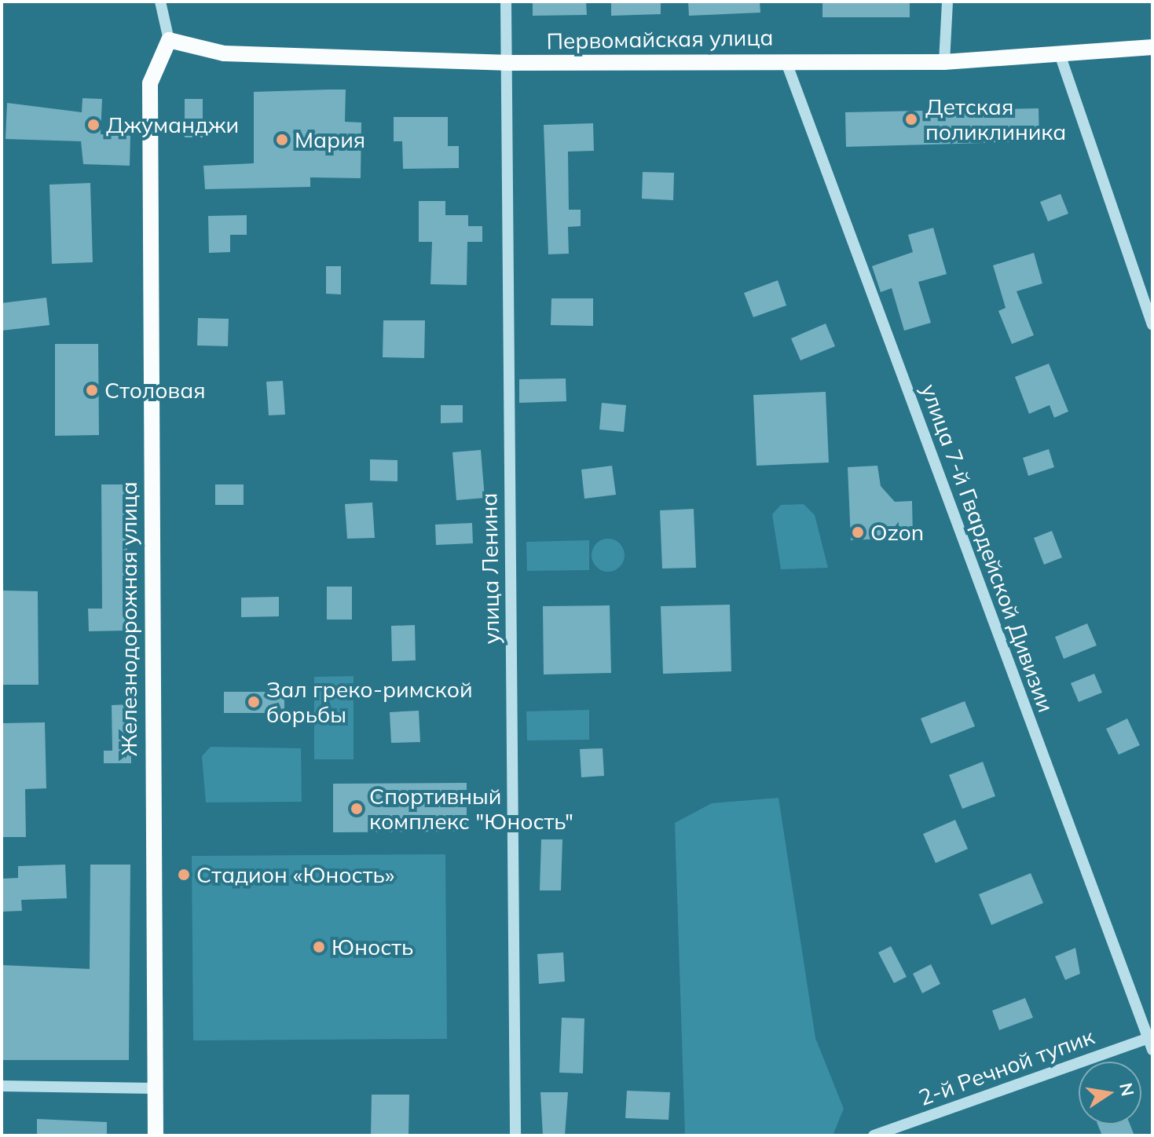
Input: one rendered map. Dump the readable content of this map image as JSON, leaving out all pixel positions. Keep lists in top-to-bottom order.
{
  "streets": {
    "main road": ["Первомайская улица", "Железнодорожная улица"],
    "street": ["улица 7-й Гвардейской Дивизии", "улица Ленина", "2-й Речной тупик"]
  },
  "crossings": [
    ["Первомайская улица", "улица 7-й Гвардейской Дивизии"],
    ["Первомайская улица", "улица Ленина"],
    ["Первомайская улица", "Железнодорожная улица"],
    ["улица 7-й Гвардейской Дивизии", "2-й Речной тупик"]
  ],
  "places": [
    "Детская поликлиника",
    "Джуманджи",
    "Мария",
    "Столовая",
    "Ozon",
    "Зал греко-римской борьбы",
    "Спортивный комплекс \"Юность\"",
    "Стадион «Юность»",
    "Юность"
  ],
  "north": "right"
}
